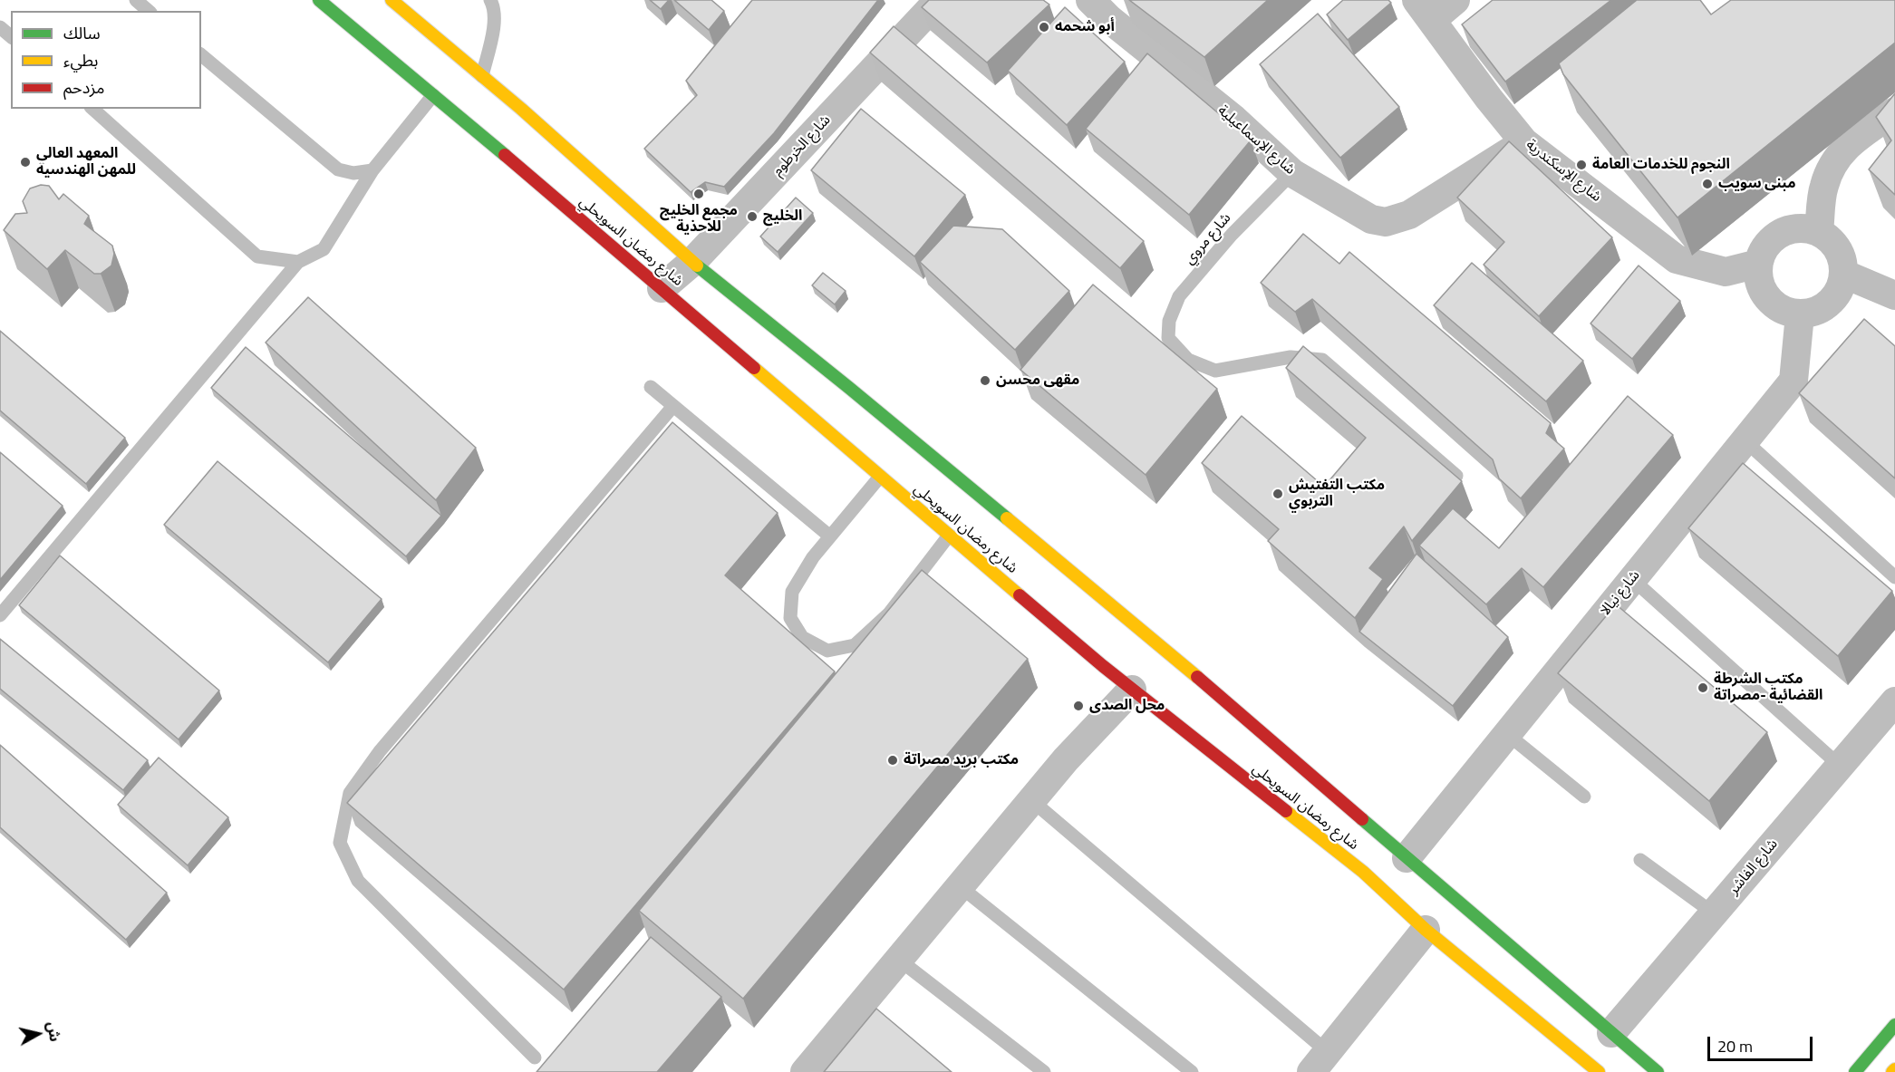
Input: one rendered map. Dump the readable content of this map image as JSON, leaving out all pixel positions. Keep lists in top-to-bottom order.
{
  "streets": {
    "main road": ["شارع رمضان السويحلي"],
    "street": [
      "شارع الإسماعيلية",
      "شارع الخرطوم",
      "شارع الإسكندرية",
      "شارع نيالا",
      "شارع الفاشر"
    ],
    "lane": ["شارع مروي"]
  },
  "crossings": [
    ["شارع الإسماعيلية", "شارع الإسكندرية"],
    ["شارع الإسماعيلية", "شارع مروي"],
    ["شارع الخرطوم", "شارع رمضان السويحلي"],
    ["شارع الإسكندرية", "شارع نيالا"],
    ["شارع رمضان السويحلي", "شارع نيالا"],
    ["شارع رمضان السويحلي", "شارع الفاشر"]
  ],
  "places": [
    "أبو شحمه",
    "المعهد العالي للمهن الهندسيه",
    "النجوم للخدمات العامة",
    "مبنى سويب",
    "مجمع الخليج للاحذية",
    "الخليج",
    "مقهى محسن",
    "مكتب التفتيش التربوي",
    "مكتب الشرطة القضائية -مصراتة",
    "محل الصدى",
    "مكتب بريد مصراتة"
  ],
  "legend": ["سالك", "بطيء", "مزدحم"],
  "scale_bar": "20 m",
  "north": "right"
}
